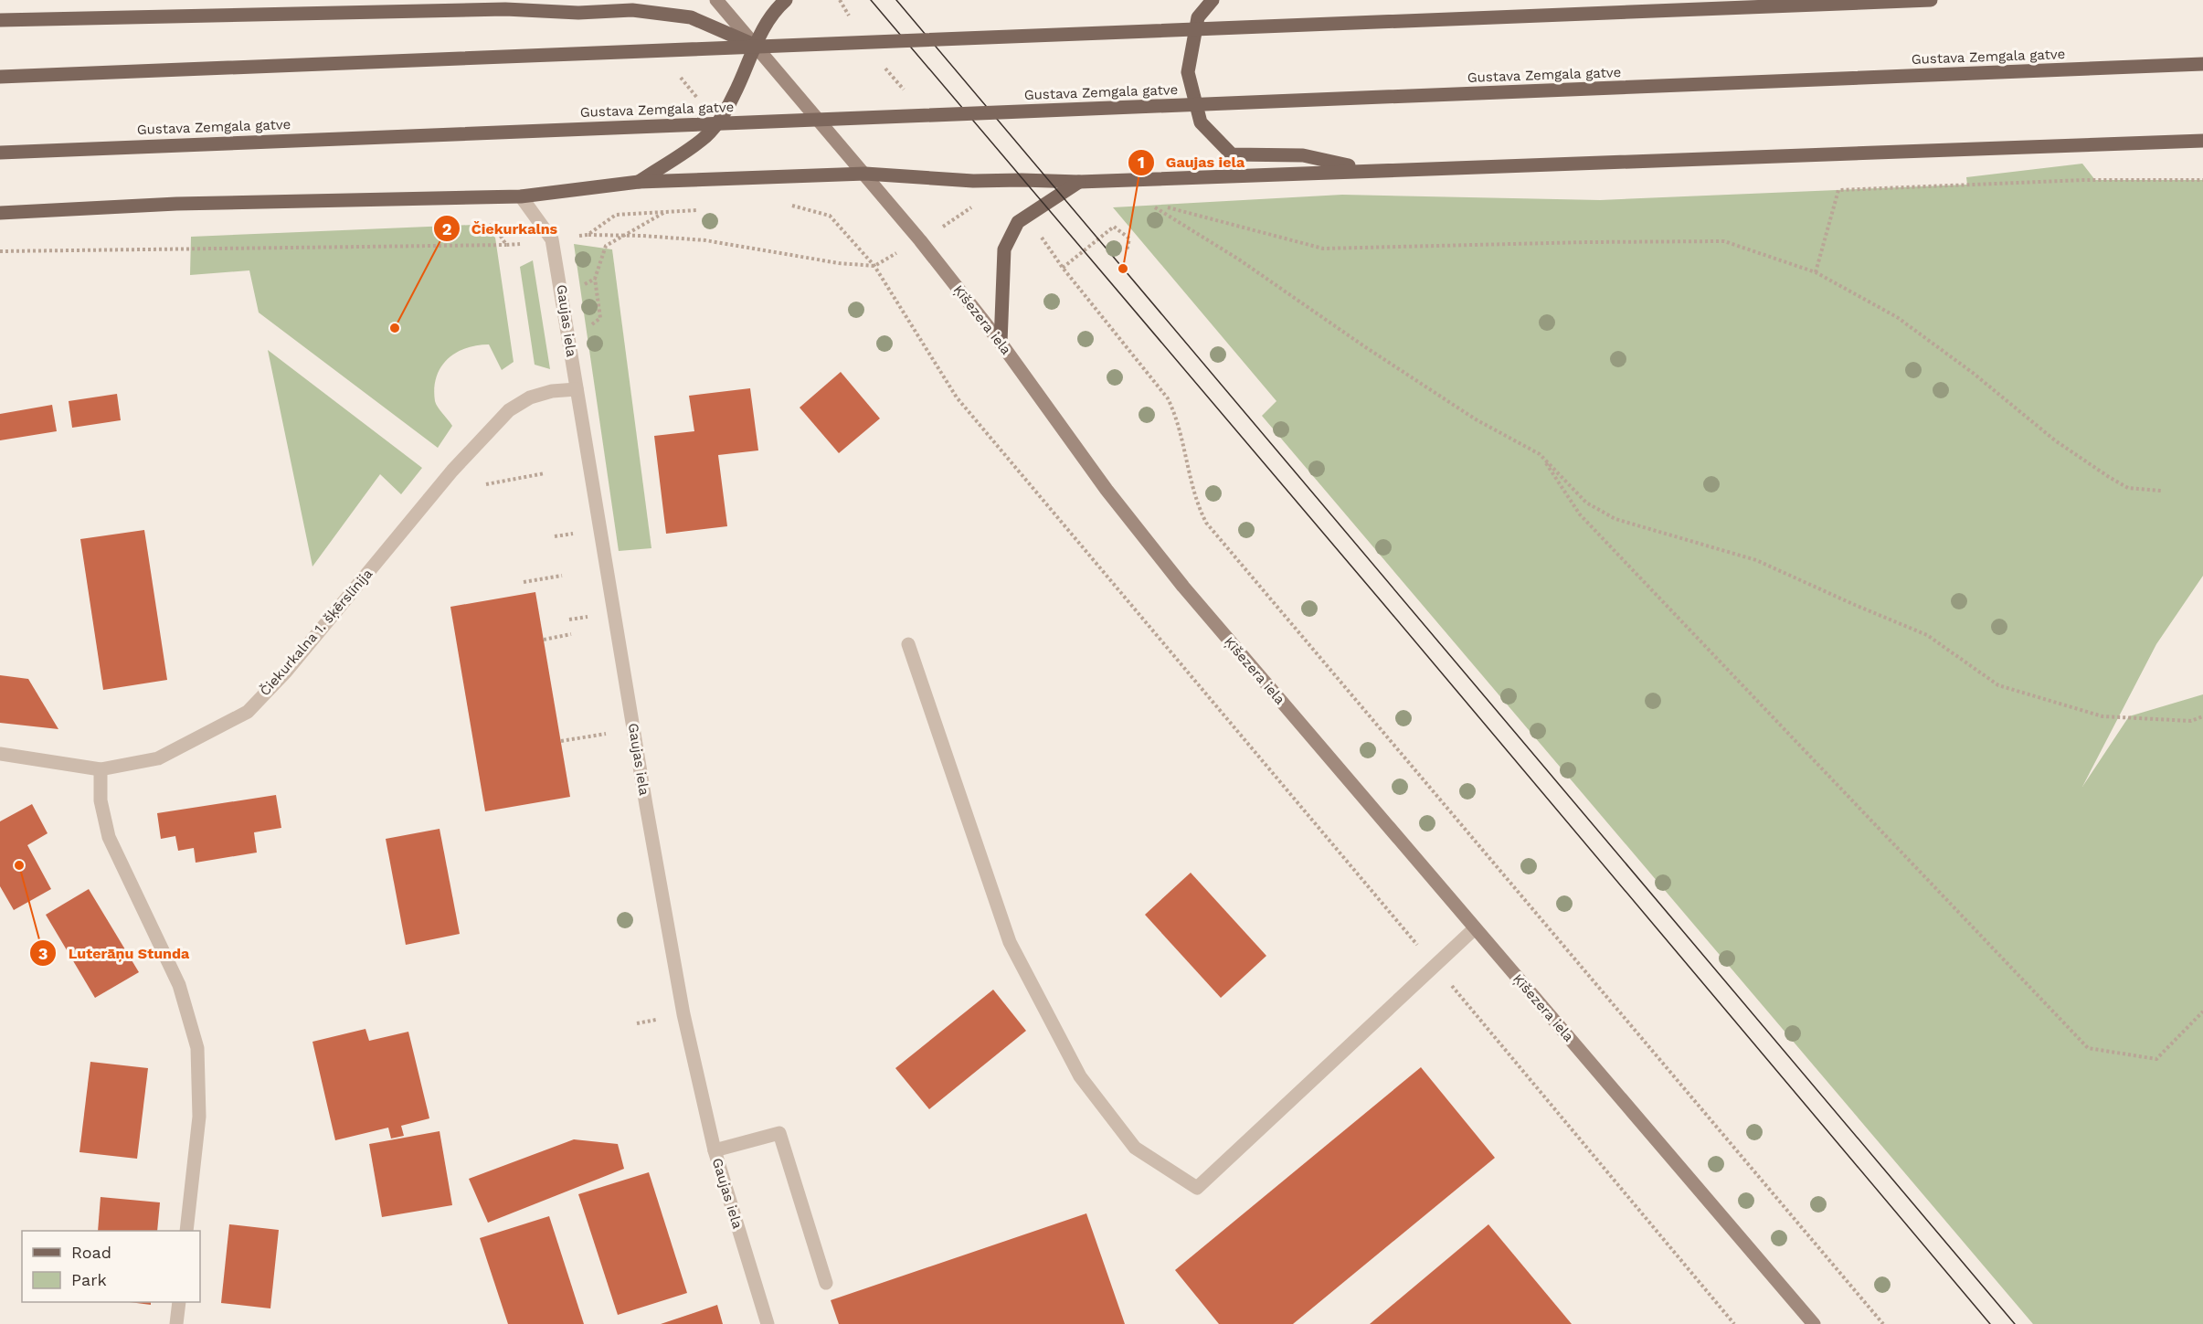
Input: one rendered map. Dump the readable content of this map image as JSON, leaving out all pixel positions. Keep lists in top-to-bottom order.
{
  "streets": {
    "main road": ["Gustava Zemgala gatve"],
    "street": ["Ķīšezera iela", "Gaujas iela", "Čiekurkalna 1. šķērslīnija"]
  },
  "crossings": [
    ["Gaujas iela", "Čiekurkalna 1. šķērslīnija"]
  ],
  "places": ["Gaujas iela", "Čiekurkalns", "Luterāņu Stunda"],
  "legend": ["Road", "Park"]
}
